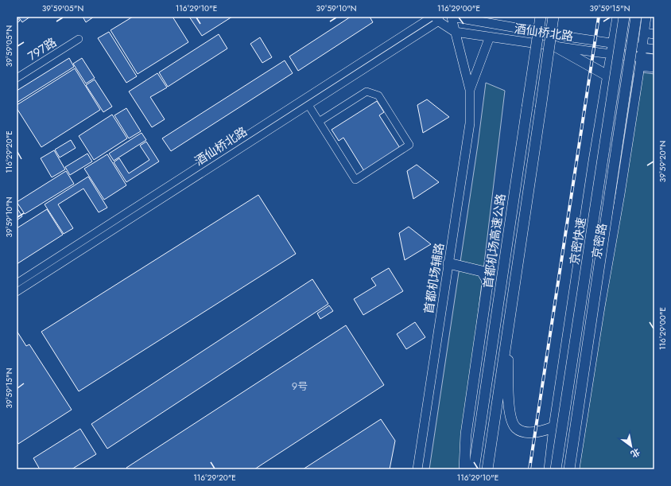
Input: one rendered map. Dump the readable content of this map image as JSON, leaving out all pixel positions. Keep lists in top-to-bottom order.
{
  "streets": {
    "highway": ["首都机场高速公路", "京密快速"],
    "main road": ["酒仙桥北路", "京密路", "首都机场辅路"],
    "street": ["797路"]
  },
  "crossings": [
    ["酒仙桥北路", "京密路"]
  ],
  "house_numbers": ["9号"],
  "north": "bottom right",
  "coordinates": [
    "39°59'05\"N",
    "116°29'10\"E",
    "39°59'10\"N",
    "116°29'00\"E",
    "39°59'15\"N",
    "116°29'20\"E",
    "39°59'20\"N"
  ]
}
